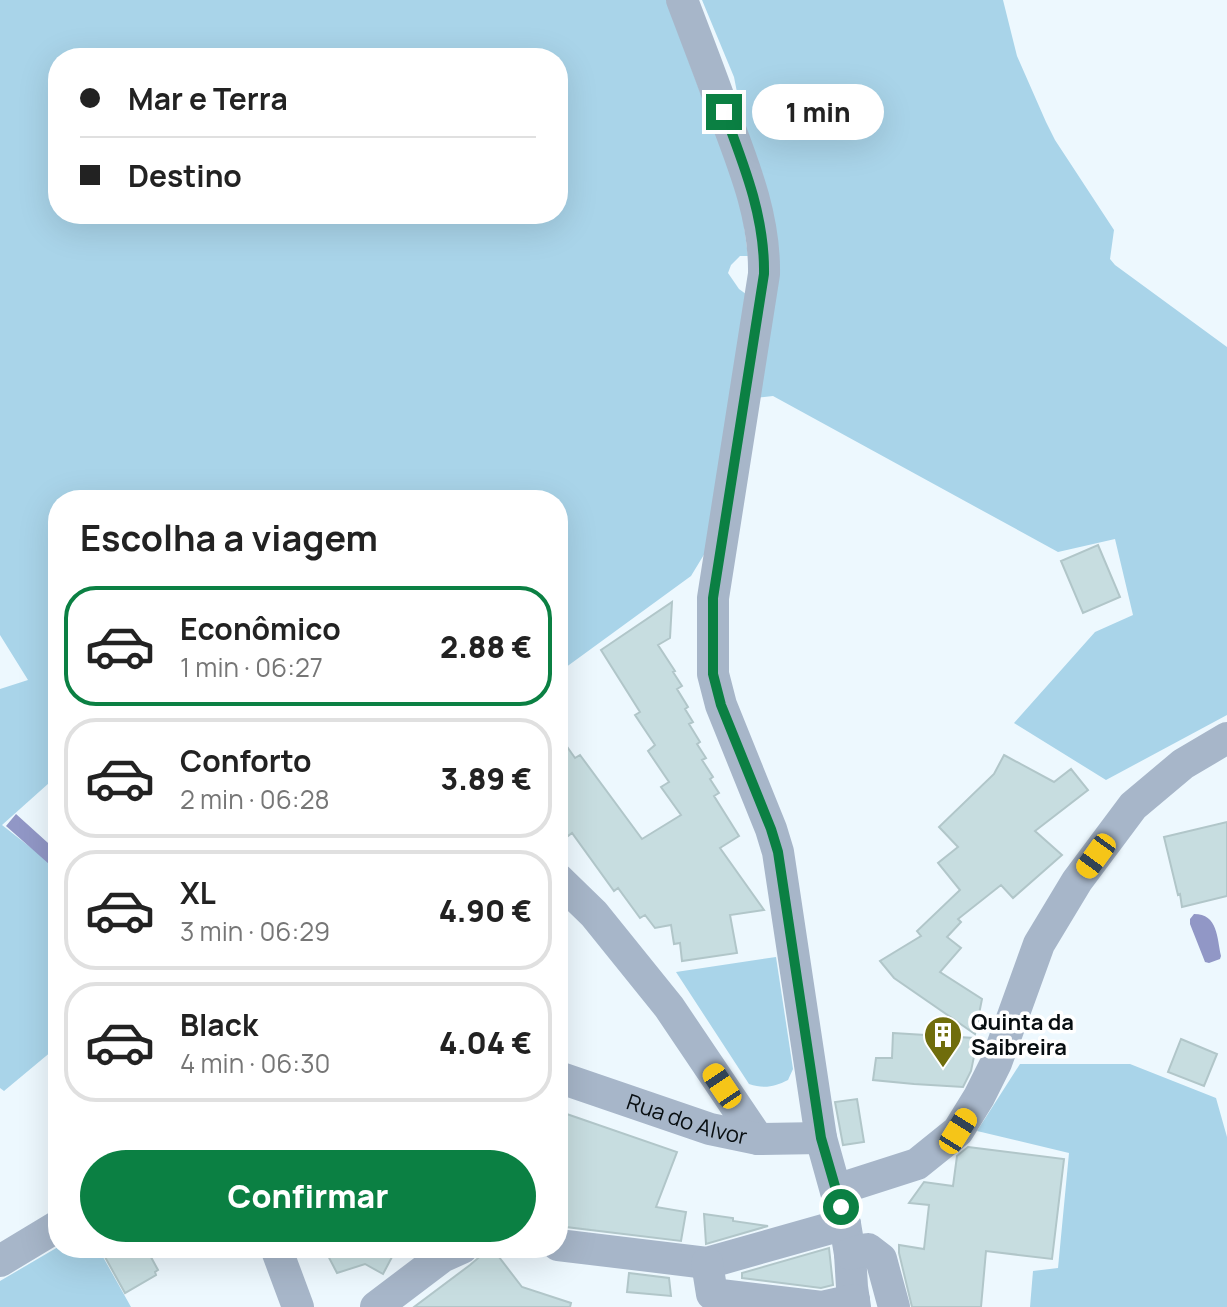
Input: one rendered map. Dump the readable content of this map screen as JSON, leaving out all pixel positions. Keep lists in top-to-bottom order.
{
  "streets": {
    "street": ["Rua do Alvor"]
  },
  "places": {
    "building": ["Quinta da Saibreira"]
  },
  "page": {
    "banner": ["Mar e Terra", "Destino"],
    "bubble": "1 min",
    "heading": "Escolha a viagem",
    "list": [
      {
        "name": "Econômico",
        "note": "1 min · 06:27",
        "value": "2.88 €"
      },
      {
        "name": "Conforto",
        "note": "2 min · 06:28",
        "value": "3.89 €"
      },
      {
        "name": "XL",
        "note": "3 min · 06:29",
        "value": "4.90 €"
      },
      {
        "name": "Black",
        "note": "4 min · 06:30",
        "value": "4.04 €"
      }
    ],
    "buttons": "Confirmar"
  }
}
